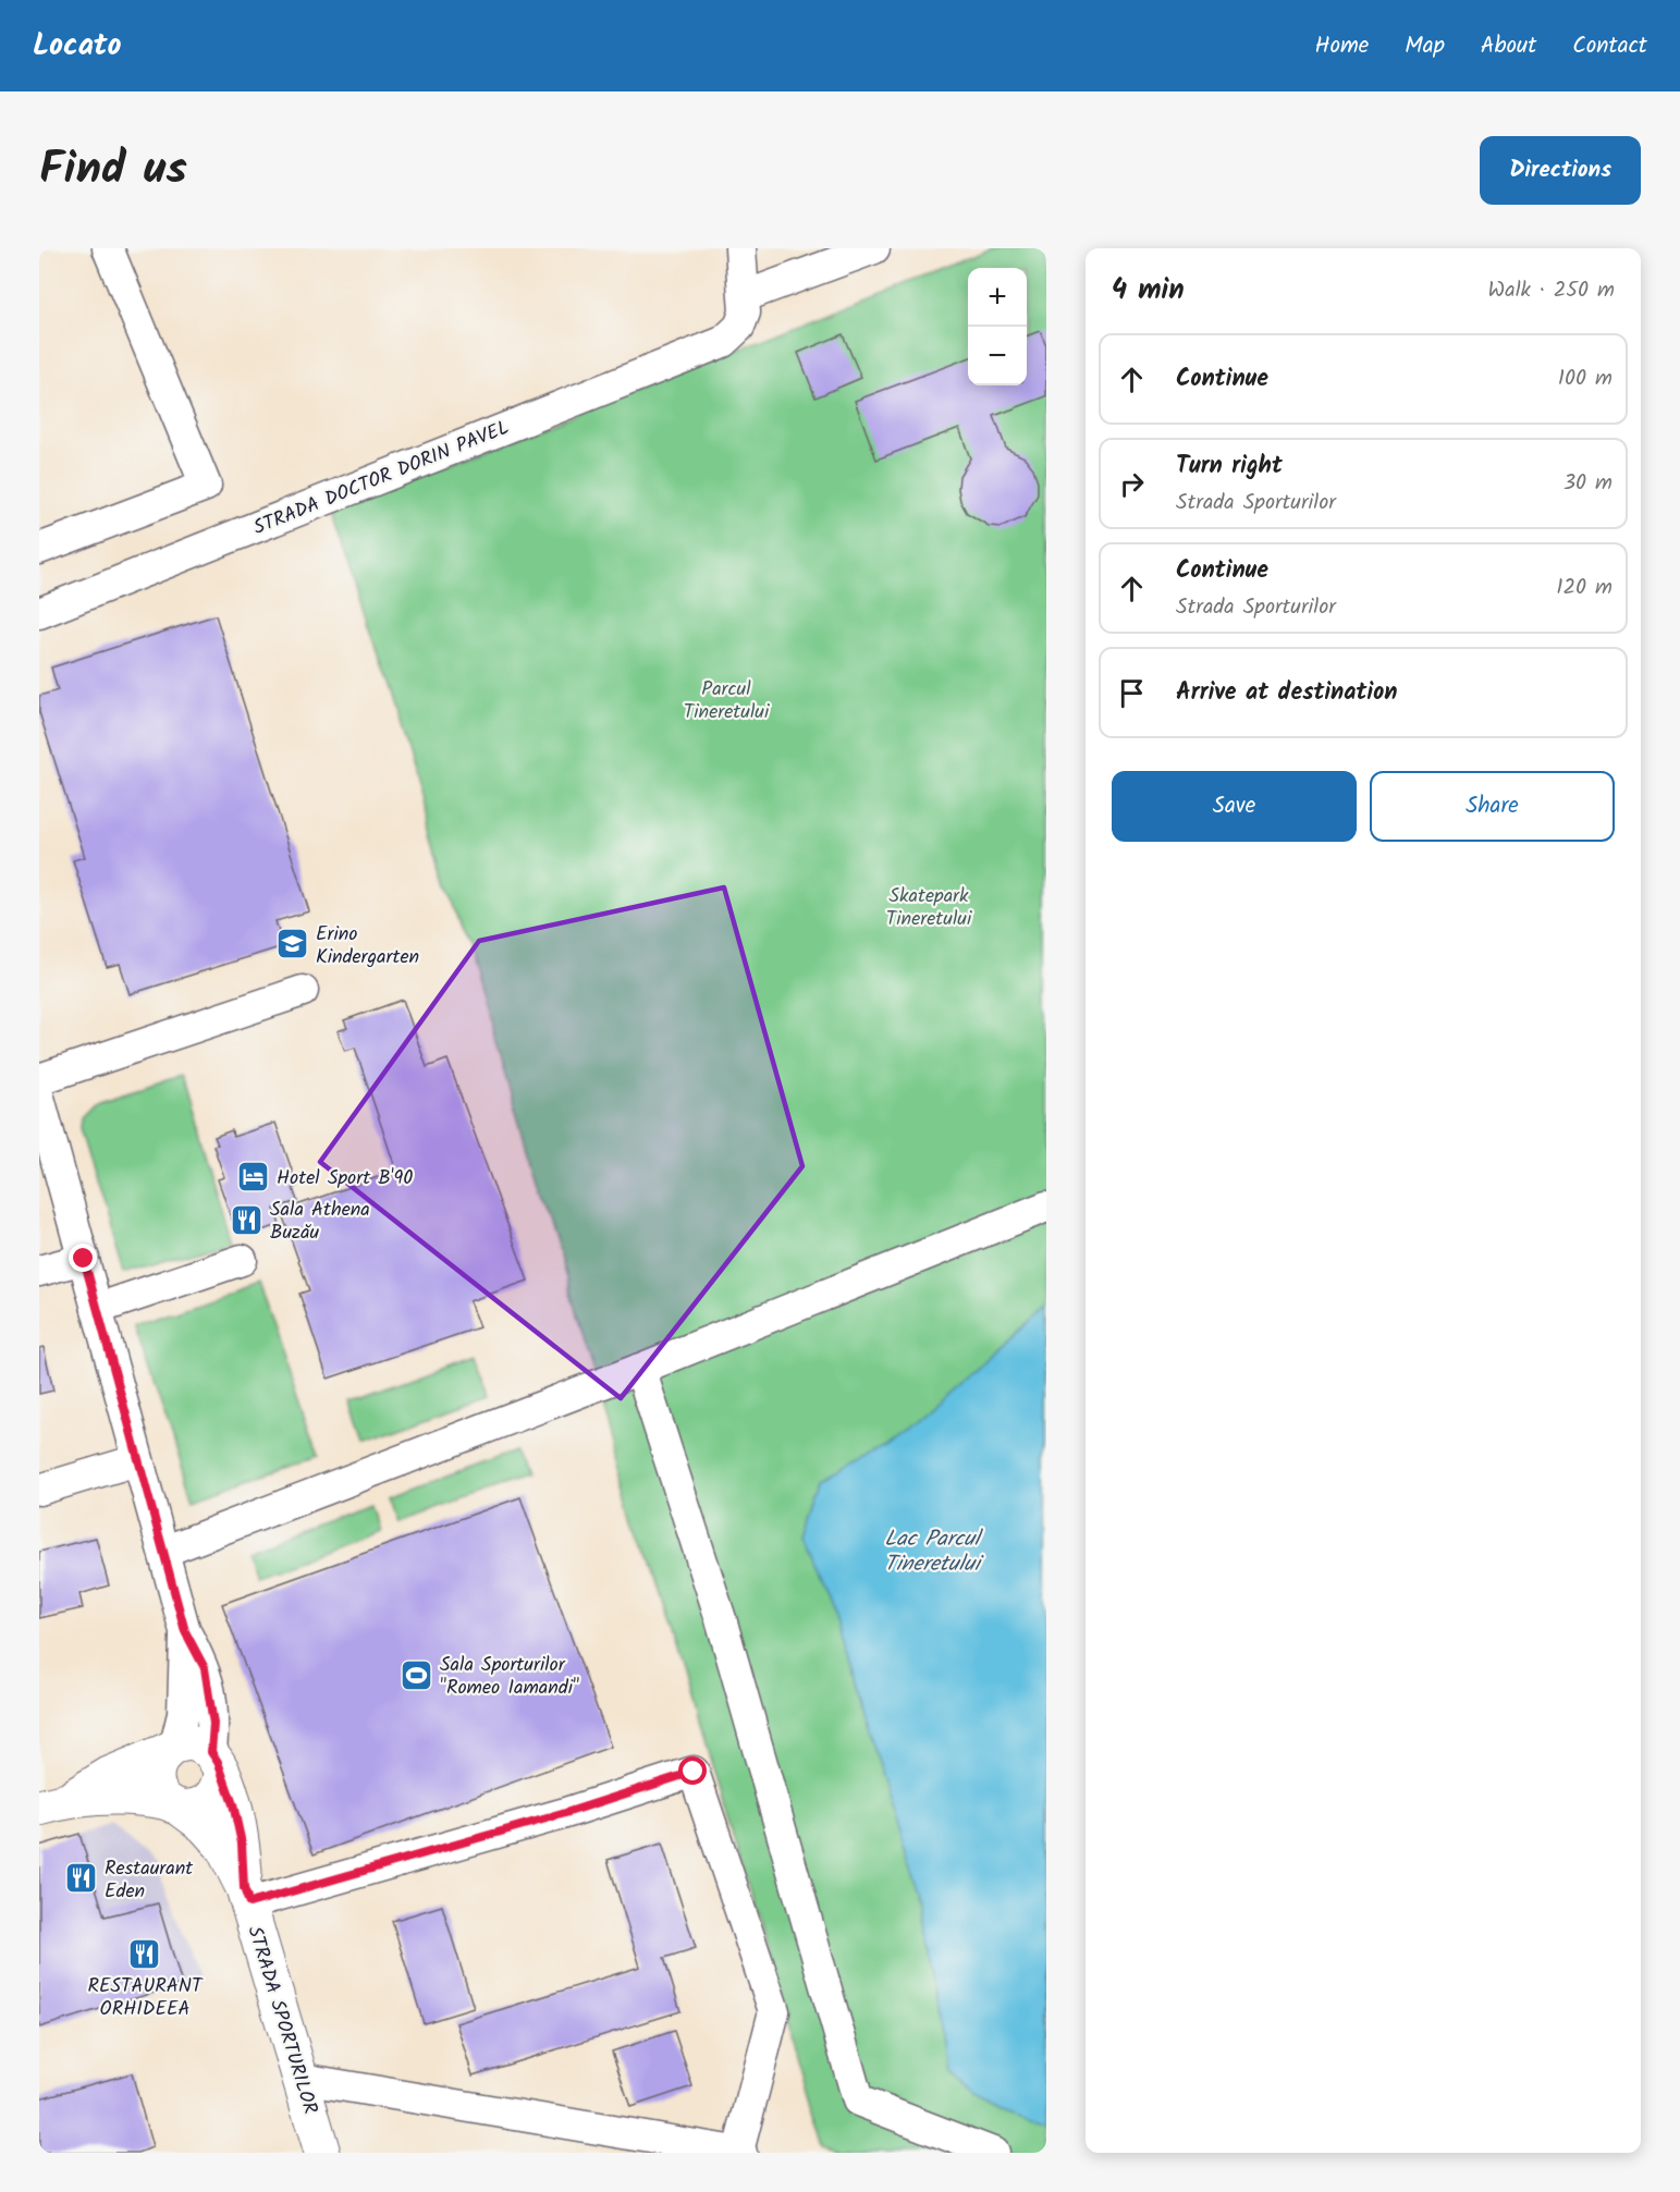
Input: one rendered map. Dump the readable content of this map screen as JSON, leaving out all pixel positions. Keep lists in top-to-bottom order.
{
  "streets": {
    "main road": ["STRADA SPORTURILOR"],
    "street": ["STRADA DOCTOR DORIN PAVEL"]
  },
  "water": ["Lac Parcul Tineretului"],
  "parks": ["Parcul Tineretului", "Skatepark Tineretului"],
  "places": {
    "school or university": ["Erino Kindergarten"],
    "hotel": ["Hotel Sport B'90"],
    "restaurant": ["Sala Athena Buzău", "Restaurant Eden", "RESTAURANT ORHIDEEA"],
    "sports": ["Sala Sporturilor \"Romeo Iamandi\""]
  },
  "page": {
    "header": "Locato",
    "nav": [
      "Home",
      "Map",
      "About",
      "Contact"
    ],
    "title": "Find us",
    "buttons": [
      "Directions",
      ["Save", "Share"]
    ],
    "heading": ["4 min", "Walk · 250 m"],
    "map_buttons": ["+", "−"],
    "list": [
      ["Continue", "100 m"],
      ["Turn right", "Strada Sporturilor", "30 m"],
      ["Continue", "Strada Sporturilor", "120 m"],
      "Arrive at destination"
    ]
  }
}
